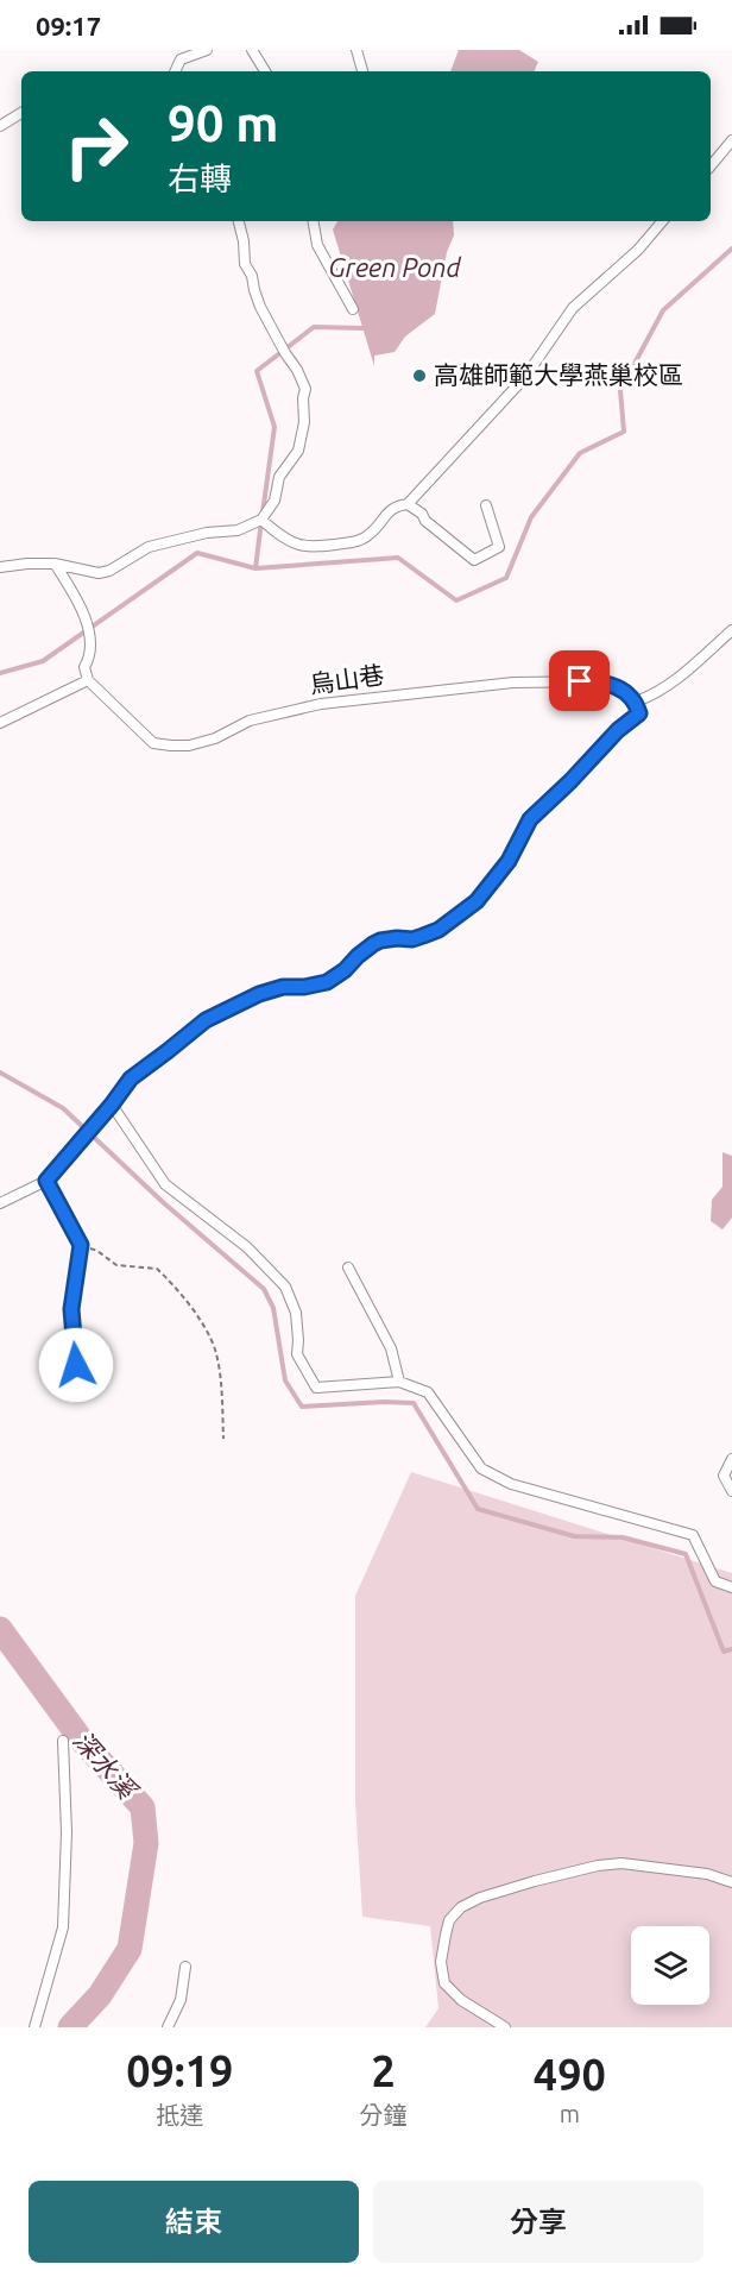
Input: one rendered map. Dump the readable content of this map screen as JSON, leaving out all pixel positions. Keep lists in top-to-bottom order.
{
  "streets": {
    "lane": ["烏山巷"]
  },
  "water": ["Green Pond", "深水溪"],
  "places": ["高雄師範大學燕巢校區"],
  "page": {
    "status": "09:17",
    "turn": ["90 m", "右轉"],
    "eta": [
      "09:19",
      "抵達",
      "2",
      "分鐘",
      "490",
      "m"
    ],
    "buttons": ["結束", "分享"]
  }
}
